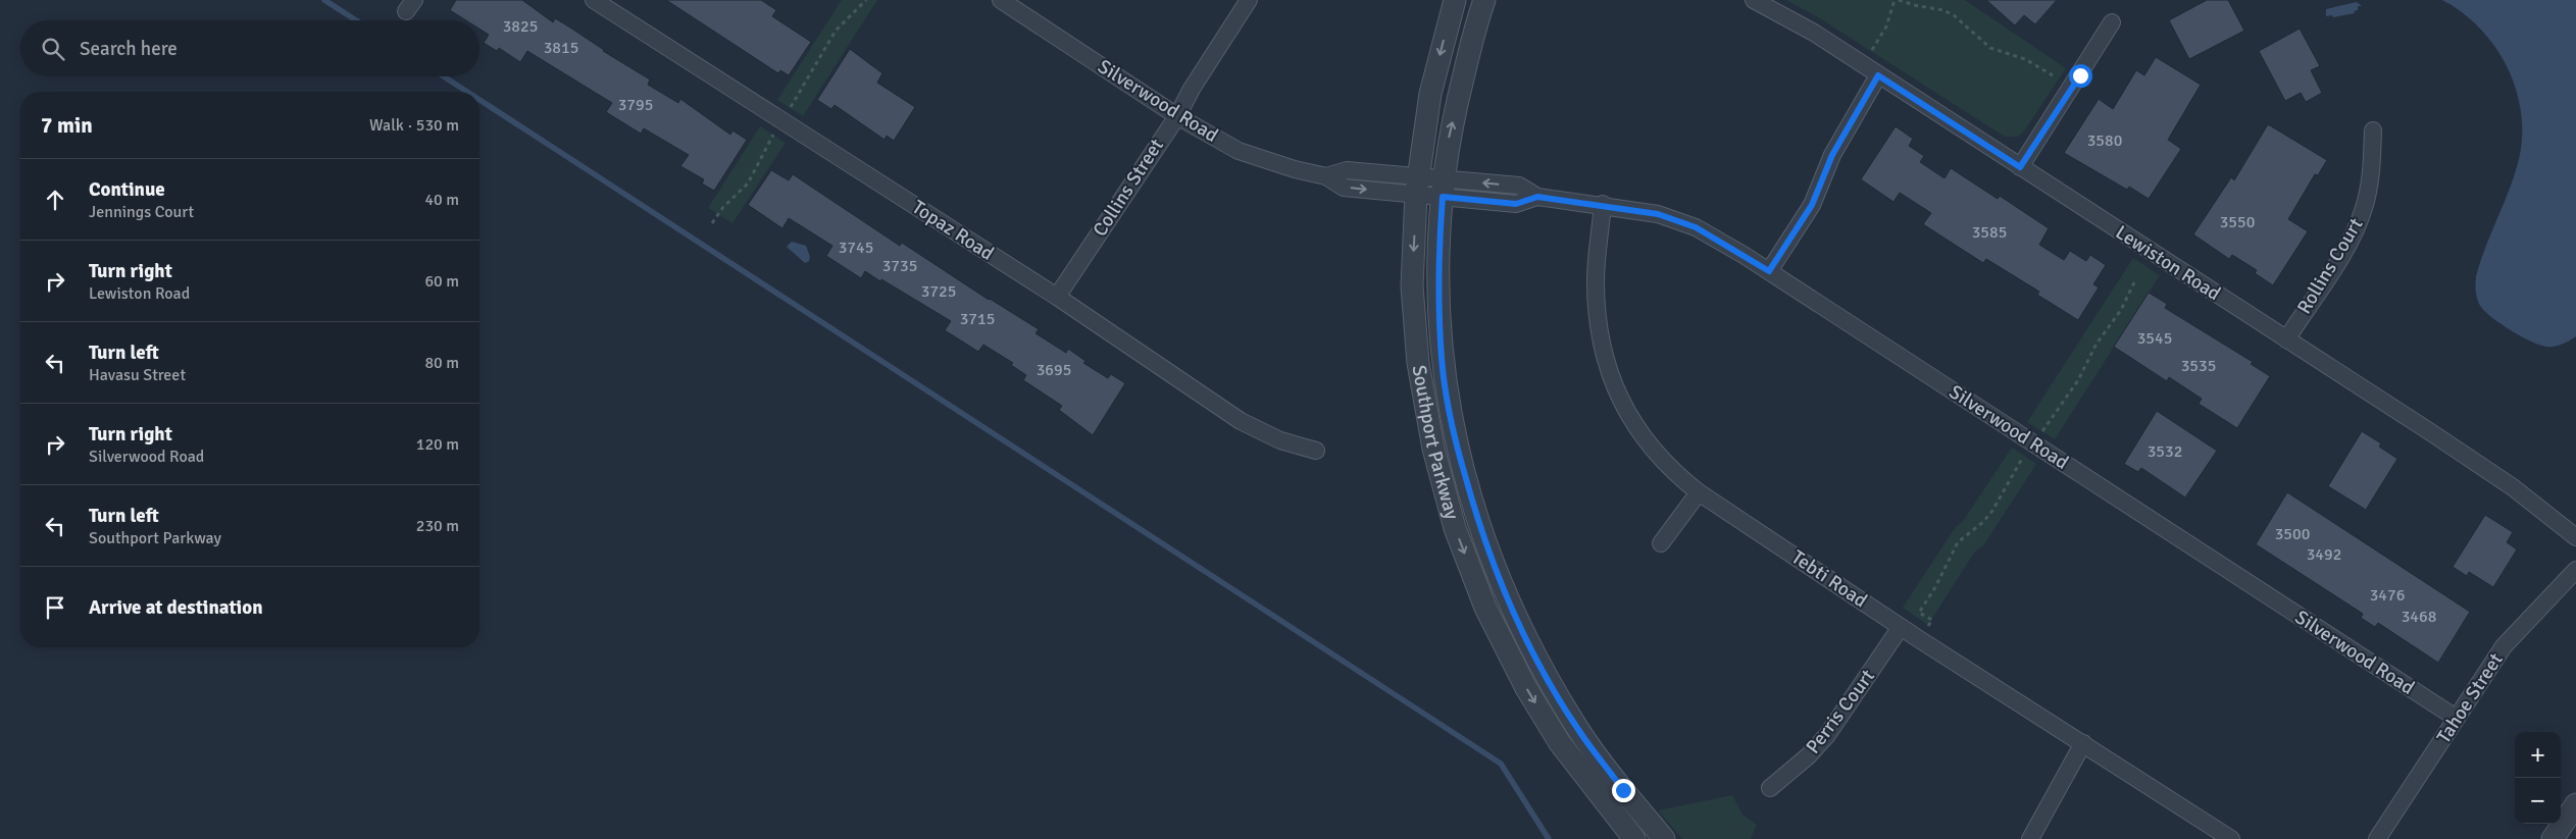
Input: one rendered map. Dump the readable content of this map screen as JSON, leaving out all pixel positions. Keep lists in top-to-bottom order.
{
  "streets": {
    "street": [
      "Silverwood Road",
      "Collins Street",
      "Topaz Road",
      "Lewiston Road",
      "Rollins Court",
      "Southport Parkway",
      "Tebti Road",
      "Tahoe Street",
      "Perris Court"
    ]
  },
  "crossings": [
    ["Silverwood Road", "Collins Street"],
    ["Silverwood Road", "Southport Parkway"],
    ["Silverwood Road", "Tebti Road"],
    ["Silverwood Road", "Tahoe Street"],
    ["Collins Street", "Topaz Road"],
    ["Lewiston Road", "Rollins Court"],
    ["Tebti Road", "Perris Court"]
  ],
  "house_numbers": [
    "3825",
    "3815",
    "3795",
    "3580",
    "3550",
    "3585",
    "3745",
    "3735",
    "3725",
    "3715",
    "3545",
    "3535",
    "3695",
    "3532",
    "3500",
    "3492",
    "3476",
    "3468"
  ],
  "page": {
    "search": "Search here",
    "heading": ["7 min", "Walk · 530 m"],
    "list": [
      ["Continue", "Jennings Court", "40 m"],
      ["Turn right", "Lewiston Road", "60 m"],
      ["Turn left", "Havasu Street", "80 m"],
      ["Turn right", "Silverwood Road", "120 m"],
      ["Turn left", "Southport Parkway", "230 m"],
      "Arrive at destination"
    ],
    "map_buttons": ["+", "−"]
  }
}
